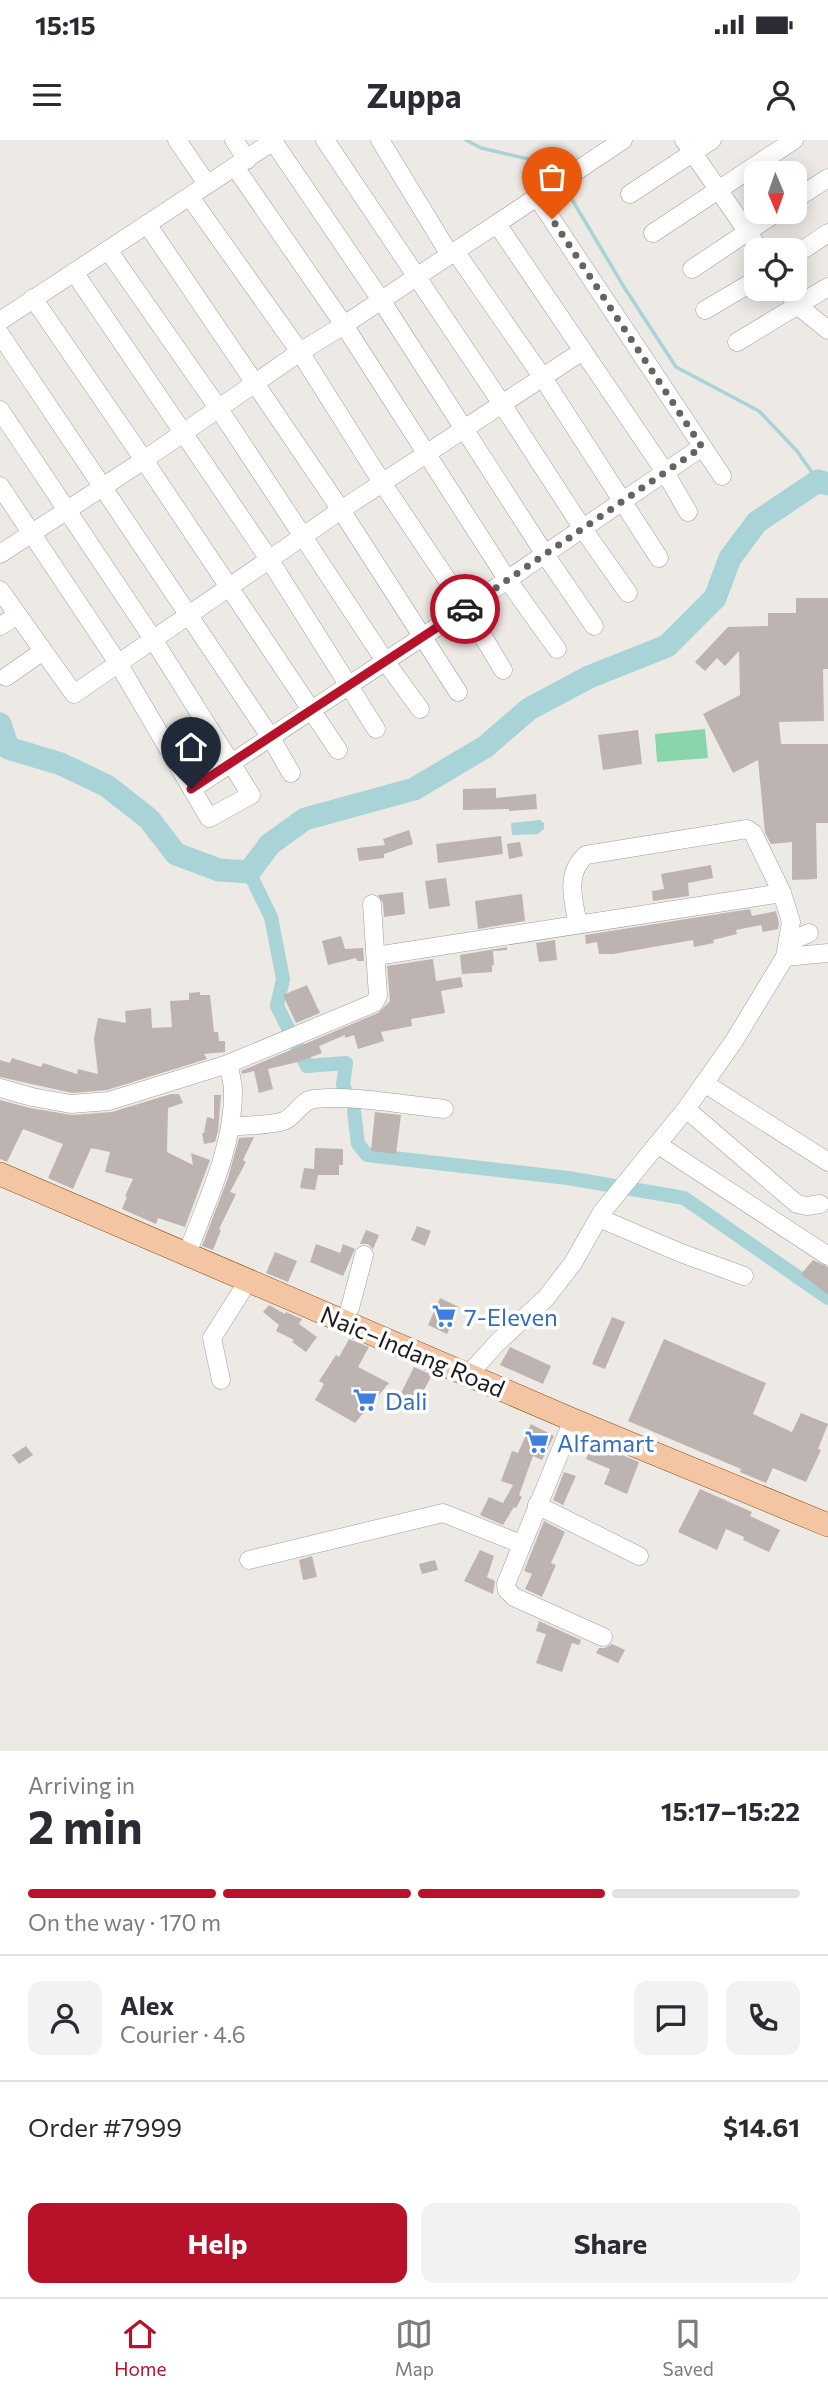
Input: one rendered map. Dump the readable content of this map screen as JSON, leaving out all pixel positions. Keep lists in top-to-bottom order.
{
  "streets": {
    "main road": ["Naic–Indang Road"]
  },
  "places": {
    "supermarket": ["7-Eleven", "Dali", "Alfamart"]
  },
  "north": "bottom",
  "page": {
    "status": "15:15",
    "header": "Zuppa",
    "heading": ["2 min", "Arriving in", "15:17–15:22"],
    "panel": [
      "Alex",
      "Courier · 4.6",
      "Order #7999",
      "$14.61"
    ],
    "bar": "On the way · 170 m",
    "buttons": ["Help", "Share"],
    "tabs": ["Home", "Map", "Saved"]
  }
}
